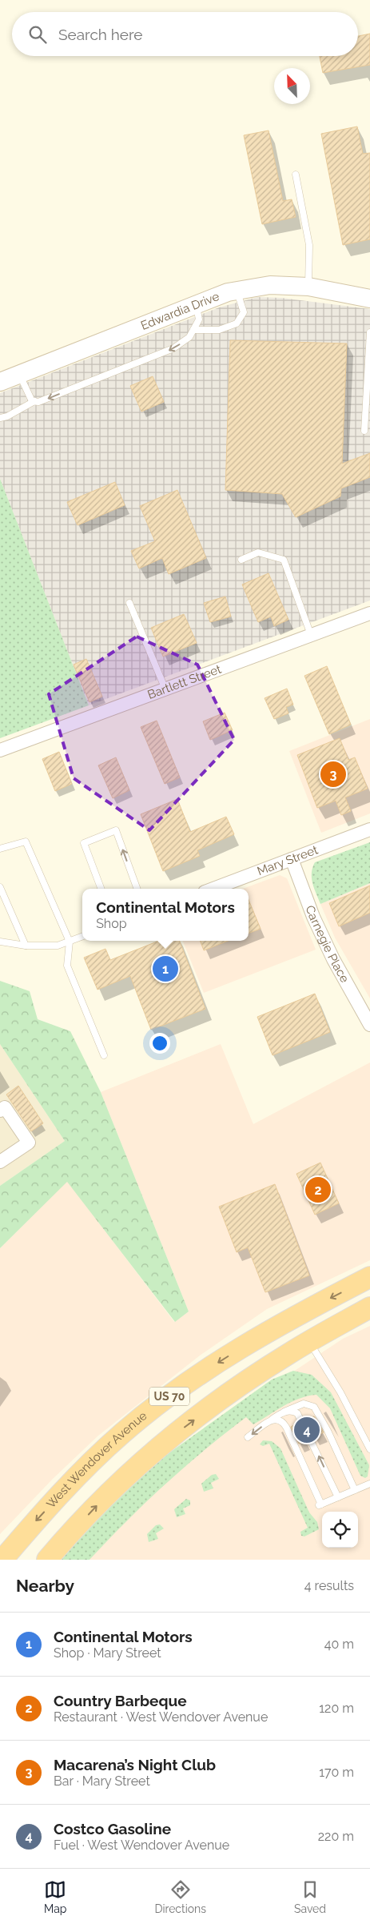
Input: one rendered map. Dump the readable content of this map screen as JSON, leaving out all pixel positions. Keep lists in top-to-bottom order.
{
  "streets": {
    "highway": ["US 70", "West Wendover Avenue"],
    "main road": ["Edwardia Drive"],
    "street": ["Bartlett Street", "Mary Street", "Carnegie Place"]
  },
  "crossings": [
    ["Mary Street", "Carnegie Place"]
  ],
  "north": "top left",
  "page": {
    "search": "Search here",
    "pins": [
      "3",
      "1",
      "2",
      "4"
    ],
    "popup": ["Continental Motors", "Shop"],
    "heading": ["Nearby", "4 results"],
    "list": [
      {
        "mark": "1",
        "name": "Continental Motors",
        "note": "Shop · Mary Street",
        "value": "40 m"
      },
      {
        "mark": "2",
        "name": "Country Barbeque",
        "note": "Restaurant · West Wendover Avenue",
        "value": "120 m"
      },
      {
        "mark": "3",
        "name": "Macarena’s Night Club",
        "note": "Bar · Mary Street",
        "value": "170 m"
      },
      {
        "mark": "4",
        "name": "Costco Gasoline",
        "note": "Fuel · West Wendover Avenue",
        "value": "220 m"
      }
    ],
    "nav": ["Map", "Directions", "Saved"]
  }
}
